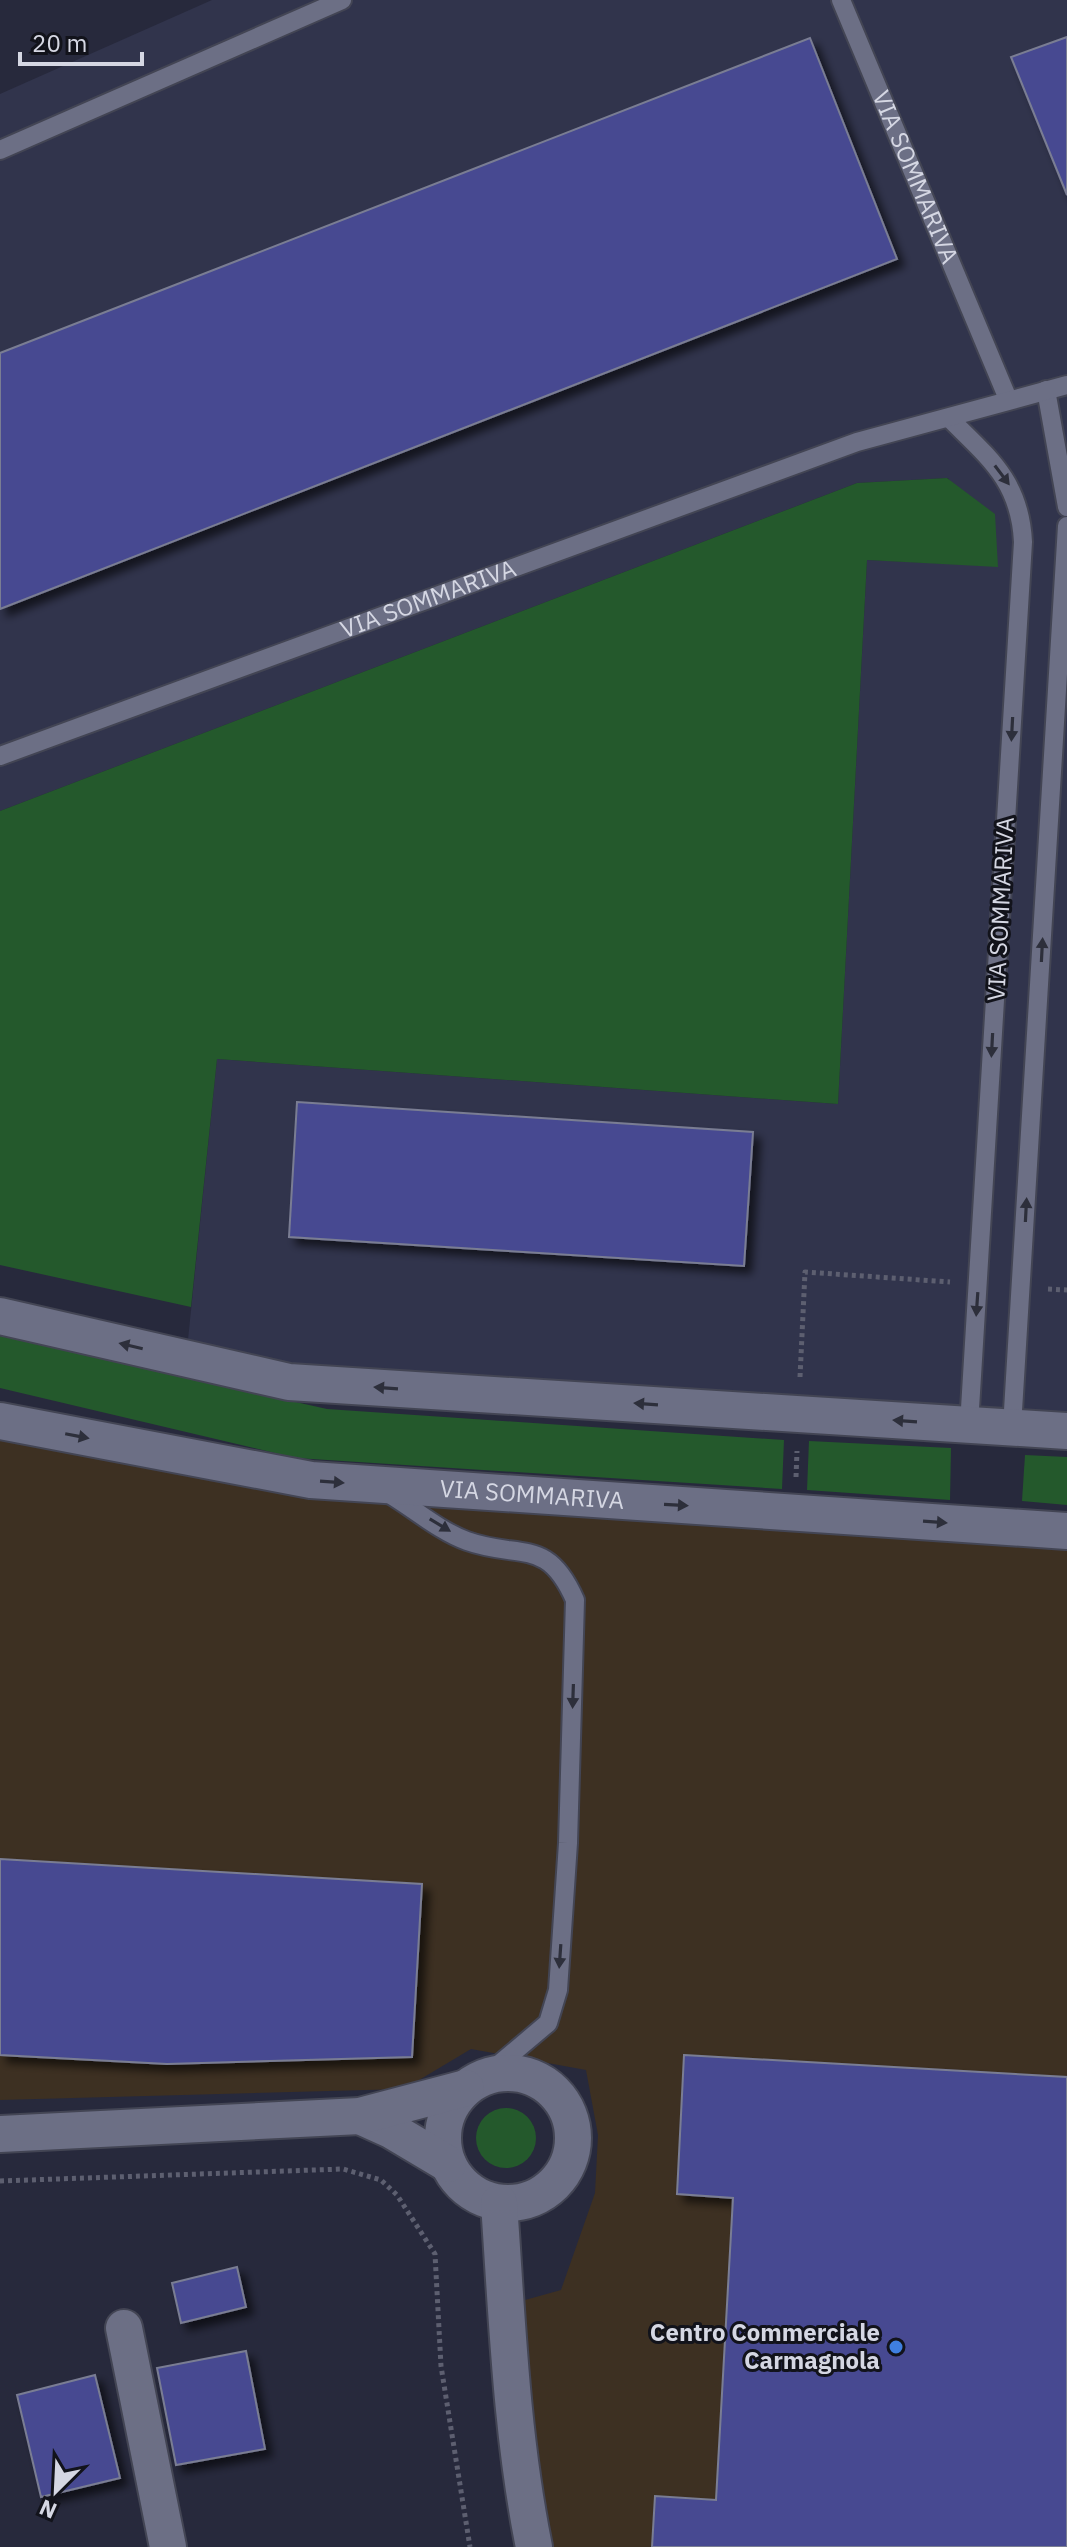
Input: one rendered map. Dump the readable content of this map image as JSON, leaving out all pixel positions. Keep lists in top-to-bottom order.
{
  "streets": {
    "street": ["VIA SOMMARIVA"]
  },
  "places": ["Centro Commerciale Carmagnola"],
  "scale_bar": "20 m",
  "north": "bottom left"
}
